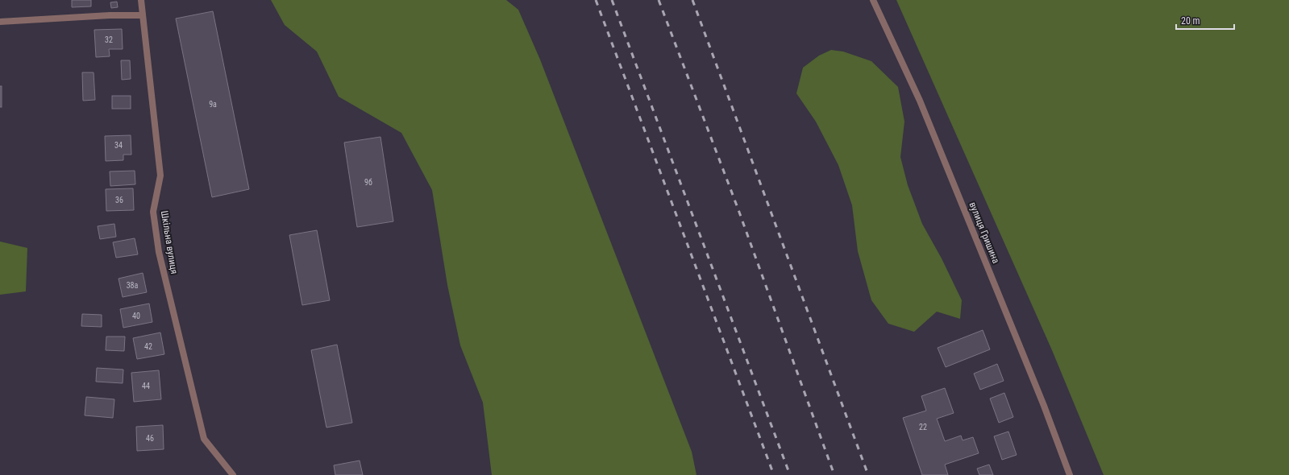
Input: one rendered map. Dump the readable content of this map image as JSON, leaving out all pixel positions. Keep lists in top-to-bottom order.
{
  "streets": {
    "street": ["вулиця Гришина", "Шкільна вулиця"]
  },
  "house_numbers": [
    "32",
    "9а",
    "34",
    "9б",
    "36",
    "38а",
    "40",
    "42",
    "44",
    "22",
    "46"
  ],
  "scale_bar": "20 m"
}
